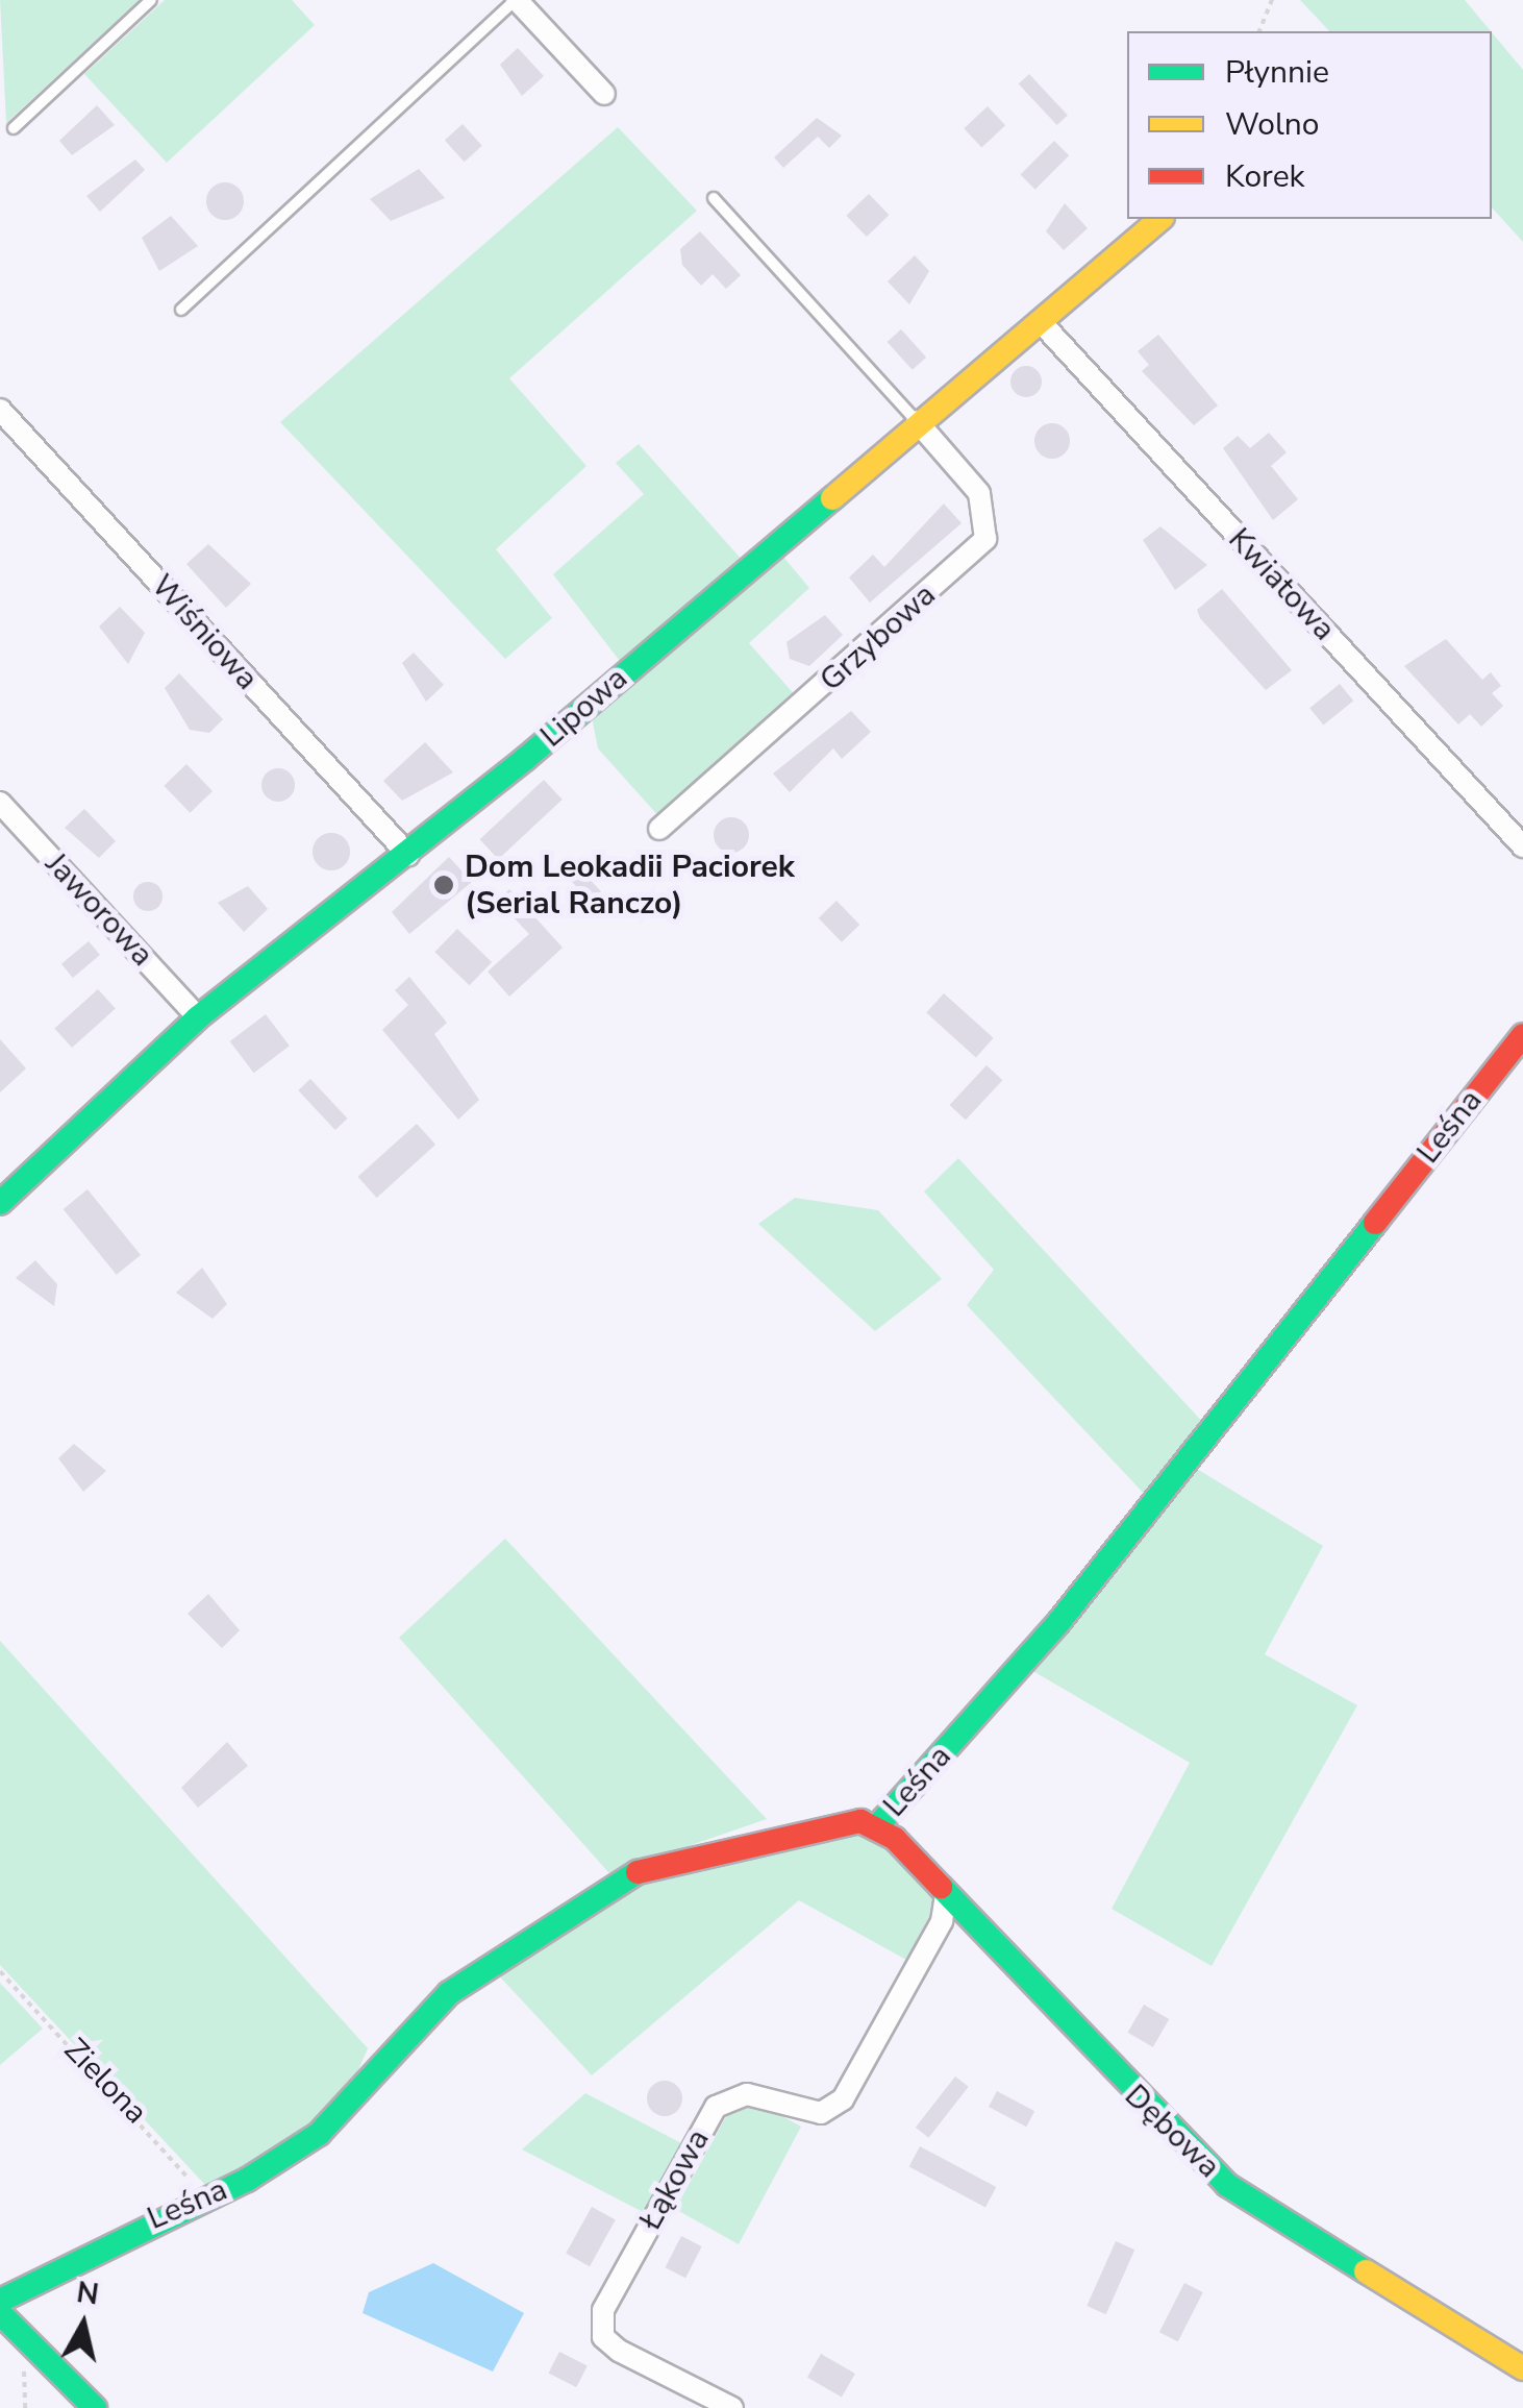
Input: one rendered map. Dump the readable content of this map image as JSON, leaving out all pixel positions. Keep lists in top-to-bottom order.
{
  "streets": {
    "street": [
      "Kwiatowa",
      "Wiśniowa",
      "Grzybowa",
      "Lipowa",
      "Jaworowa",
      "Leśna",
      "Dębowa",
      "Łąkowa"
    ],
    "path": ["Zielona"]
  },
  "crossings": [
    ["Kwiatowa", "Lipowa"],
    ["Wiśniowa", "Lipowa"],
    ["Grzybowa", "Lipowa"],
    ["Lipowa", "Jaworowa"],
    ["Leśna", "Zielona"],
    ["Leśna", "Dębowa"],
    ["Dębowa", "Łąkowa"]
  ],
  "places": ["Dom Leokadii Paciorek (Serial Ranczo)"],
  "legend": ["Płynnie", "Wolno", "Korek"],
  "north": "top"
}
